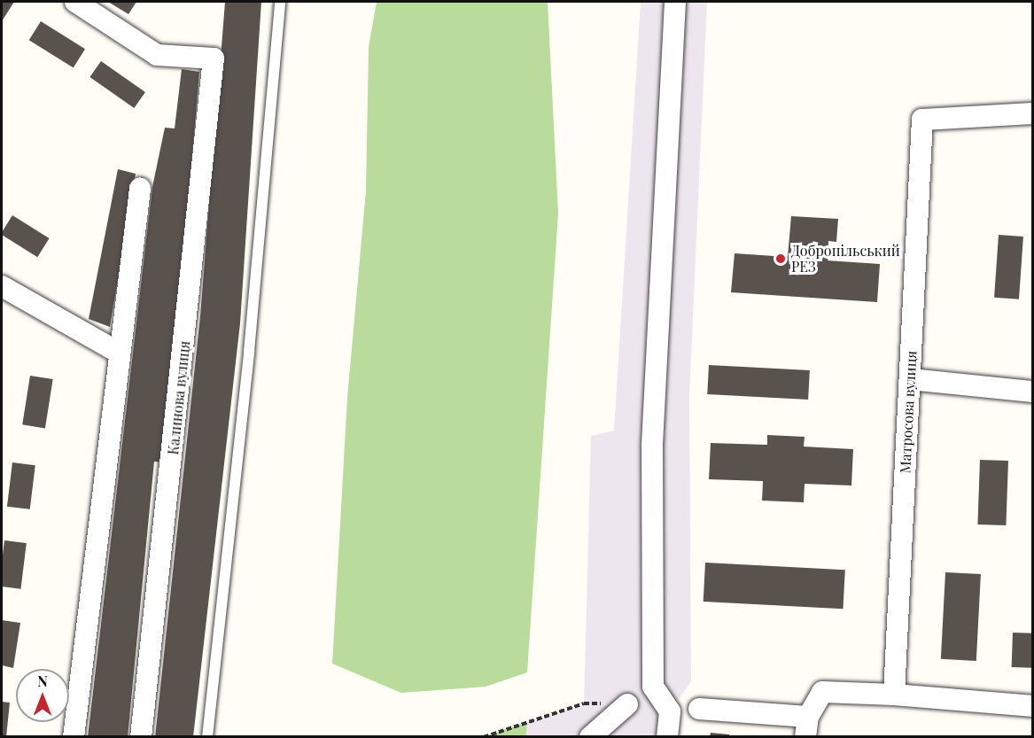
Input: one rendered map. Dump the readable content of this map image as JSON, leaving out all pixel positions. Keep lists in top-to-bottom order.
{
  "streets": {
    "street": ["Калинова вулиця", "Матросова вулиця"]
  },
  "places": ["Добропільський РЕЗ"],
  "north": "top"
}
